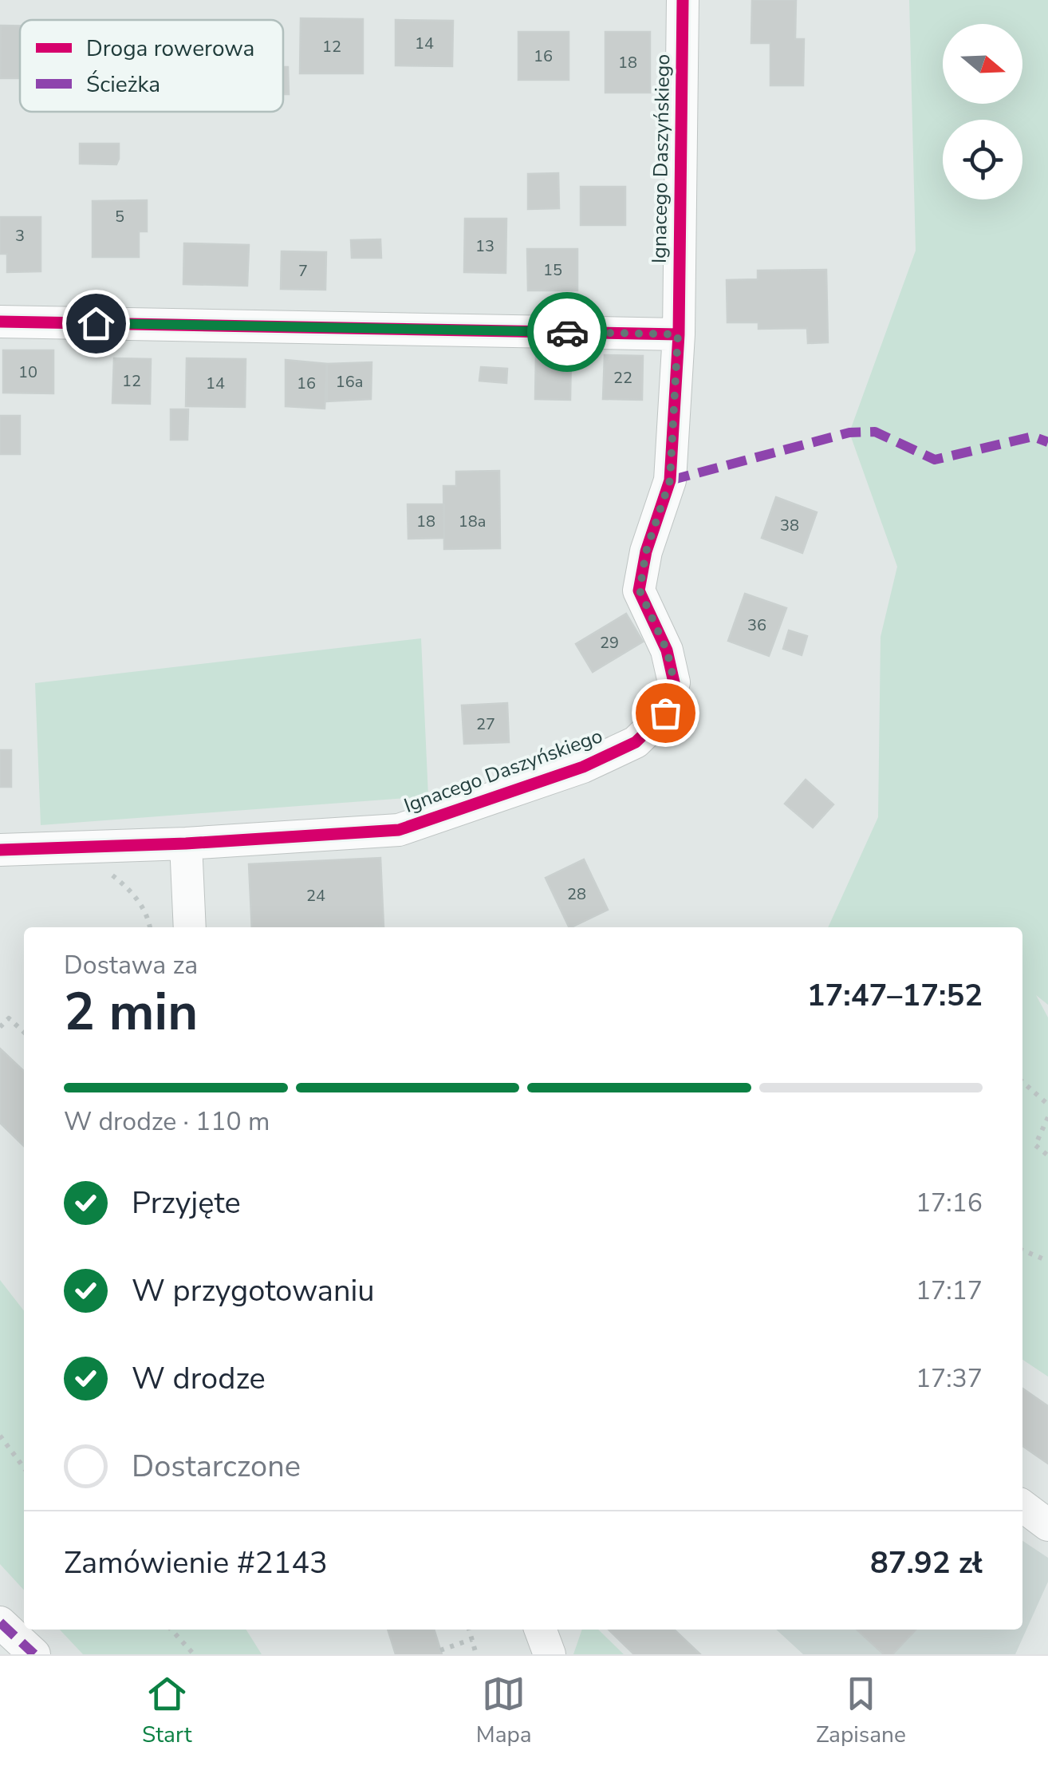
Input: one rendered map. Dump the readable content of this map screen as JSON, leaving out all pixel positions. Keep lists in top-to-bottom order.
{
  "streets": {
    "street": ["Ignacego Daszyńskiego"]
  },
  "house_numbers": [
    "14",
    "12",
    "16",
    "18",
    "5",
    "3",
    "13",
    "15",
    "7",
    "10",
    "22",
    "12",
    "16a",
    "14",
    "16",
    "18",
    "18a",
    "38",
    "36",
    "29",
    "27",
    "28",
    "24"
  ],
  "legend": ["Droga rowerowa", "Ścieżka"],
  "north": "right",
  "page": {
    "heading": ["2 min", "Dostawa za", "17:47–17:52"],
    "panel": ["Zamówienie #2143", "87.92 zł"],
    "bar": "W drodze · 110 m",
    "list": [
      ["Przyjęte", "17:16"],
      ["W przygotowaniu", "17:17"],
      ["W drodze", "17:37"],
      "Dostarczone"
    ],
    "tabs": ["Start", "Mapa", "Zapisane"]
  }
}
